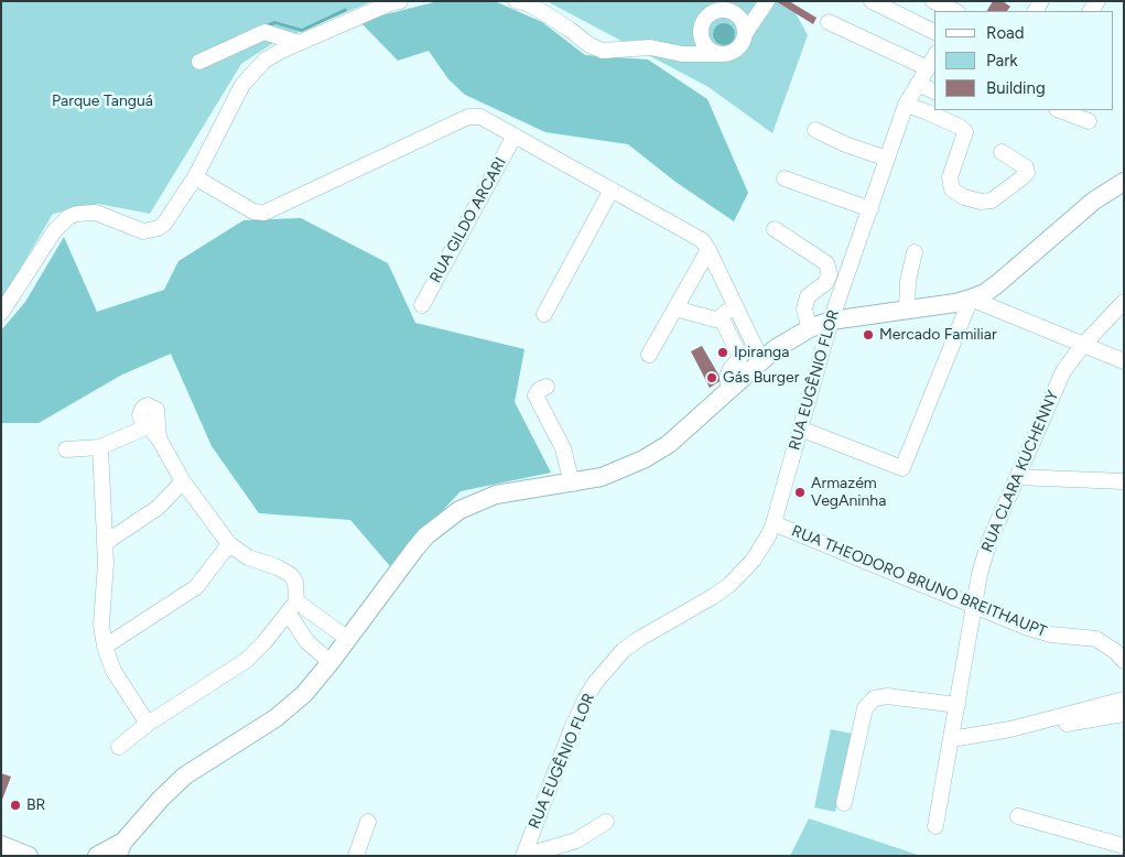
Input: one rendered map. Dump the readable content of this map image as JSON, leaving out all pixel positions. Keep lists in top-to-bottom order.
{
  "streets": {
    "street": [
      "RUA GILDO ARCARI",
      "RUA EUGÊNIO FLOR",
      "RUA CLARA KUCHENNY",
      "RUA THEODORO BRUNO BREITHAUPT"
    ]
  },
  "crossings": [
    ["RUA EUGÊNIO FLOR", "RUA THEODORO BRUNO BREITHAUPT"],
    ["RUA CLARA KUCHENNY", "RUA THEODORO BRUNO BREITHAUPT"]
  ],
  "parks": ["Parque Tanguá"],
  "places": [
    "Mercado Familiar",
    "Ipiranga",
    "Gás Burger",
    "Armazém VegAninha",
    "BR"
  ],
  "legend": ["Road", "Park", "Building"]
}
